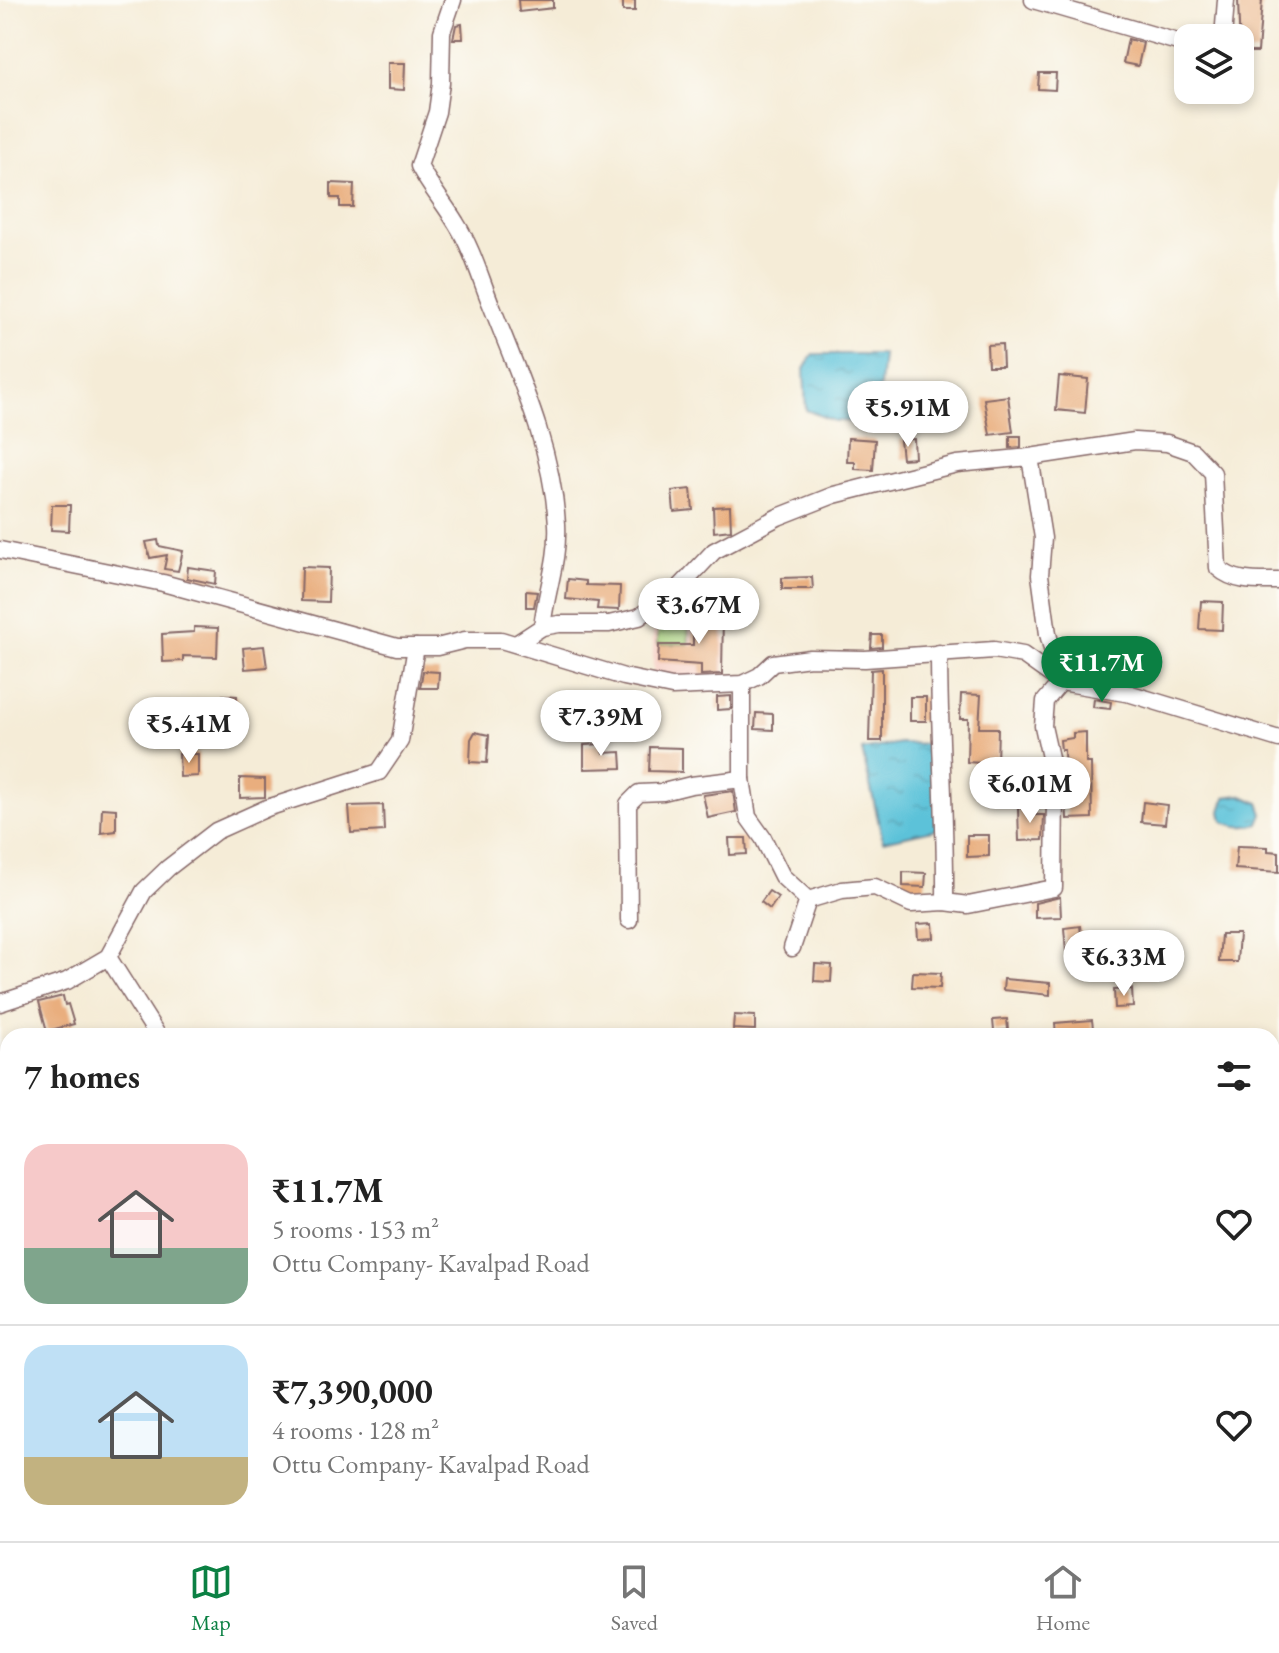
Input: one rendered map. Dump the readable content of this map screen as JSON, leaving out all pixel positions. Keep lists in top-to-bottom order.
{
  "page": {
    "price": [
      "₹5.91M",
      "₹3.67M",
      "₹11.7M",
      "₹7.39M",
      "₹5.41M",
      "₹6.01M",
      "₹6.33M"
    ],
    "heading": "7 homes",
    "list": [
      {
        "name": "₹11.7M",
        "note": "5 rooms · 153 m² · Ottu Company- Kavalpad Road"
      },
      {
        "name": "₹7,390,000",
        "note": "4 rooms · 128 m² · Ottu Company- Kavalpad Road"
      }
    ],
    "tabs": ["Map", "Saved", "Home"]
  }
}
